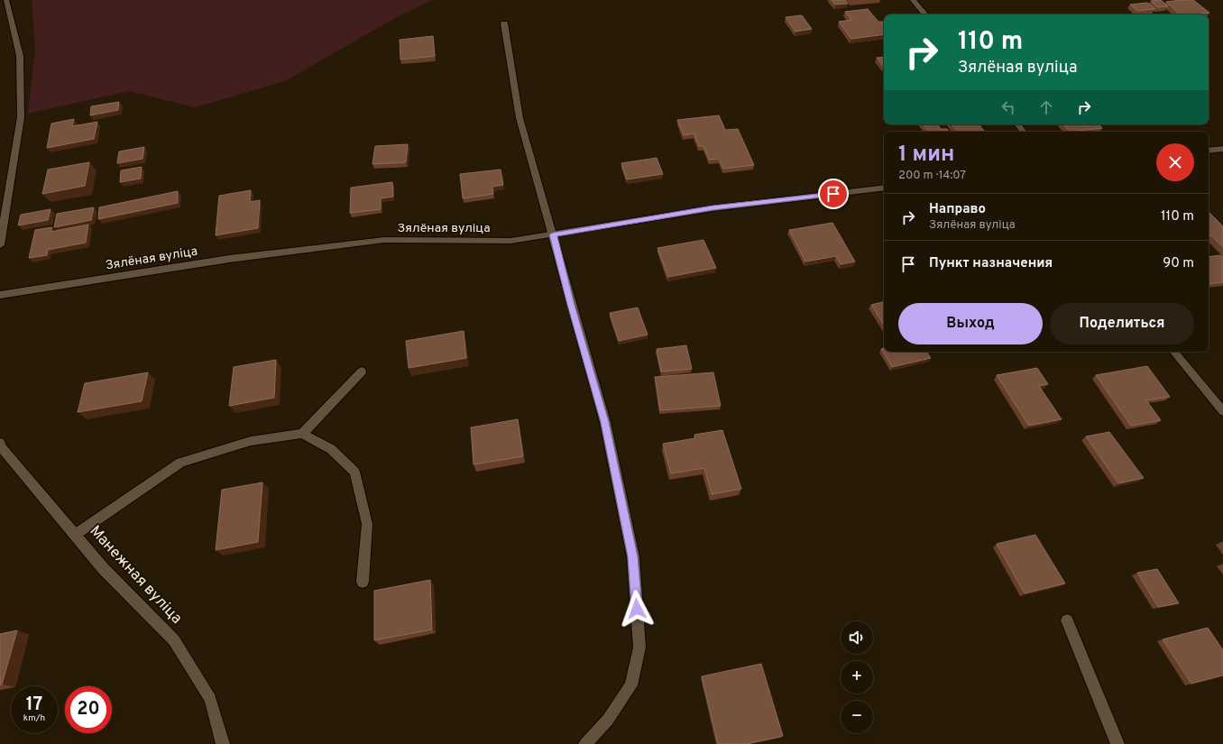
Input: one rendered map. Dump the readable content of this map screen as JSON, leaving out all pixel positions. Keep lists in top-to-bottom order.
{
  "streets": {
    "street": ["Зялёная вуліца", "Манежная вуліца"]
  },
  "page": {
    "turn": ["110 m", "Зялёная вуліца"],
    "heading": ["1 мин", "200 m · 14:07"],
    "list": [
      {
        "name": "Направо",
        "note": "Зялёная вуліца",
        "value": "110 m"
      },
      {
        "name": "Пункт назначения",
        "value": "90 m"
      }
    ],
    "buttons": ["Выход", "Поделиться"],
    "map_buttons": ["+", "−"],
    "speed": "17 km/h",
    "limit": "20"
  }
}
